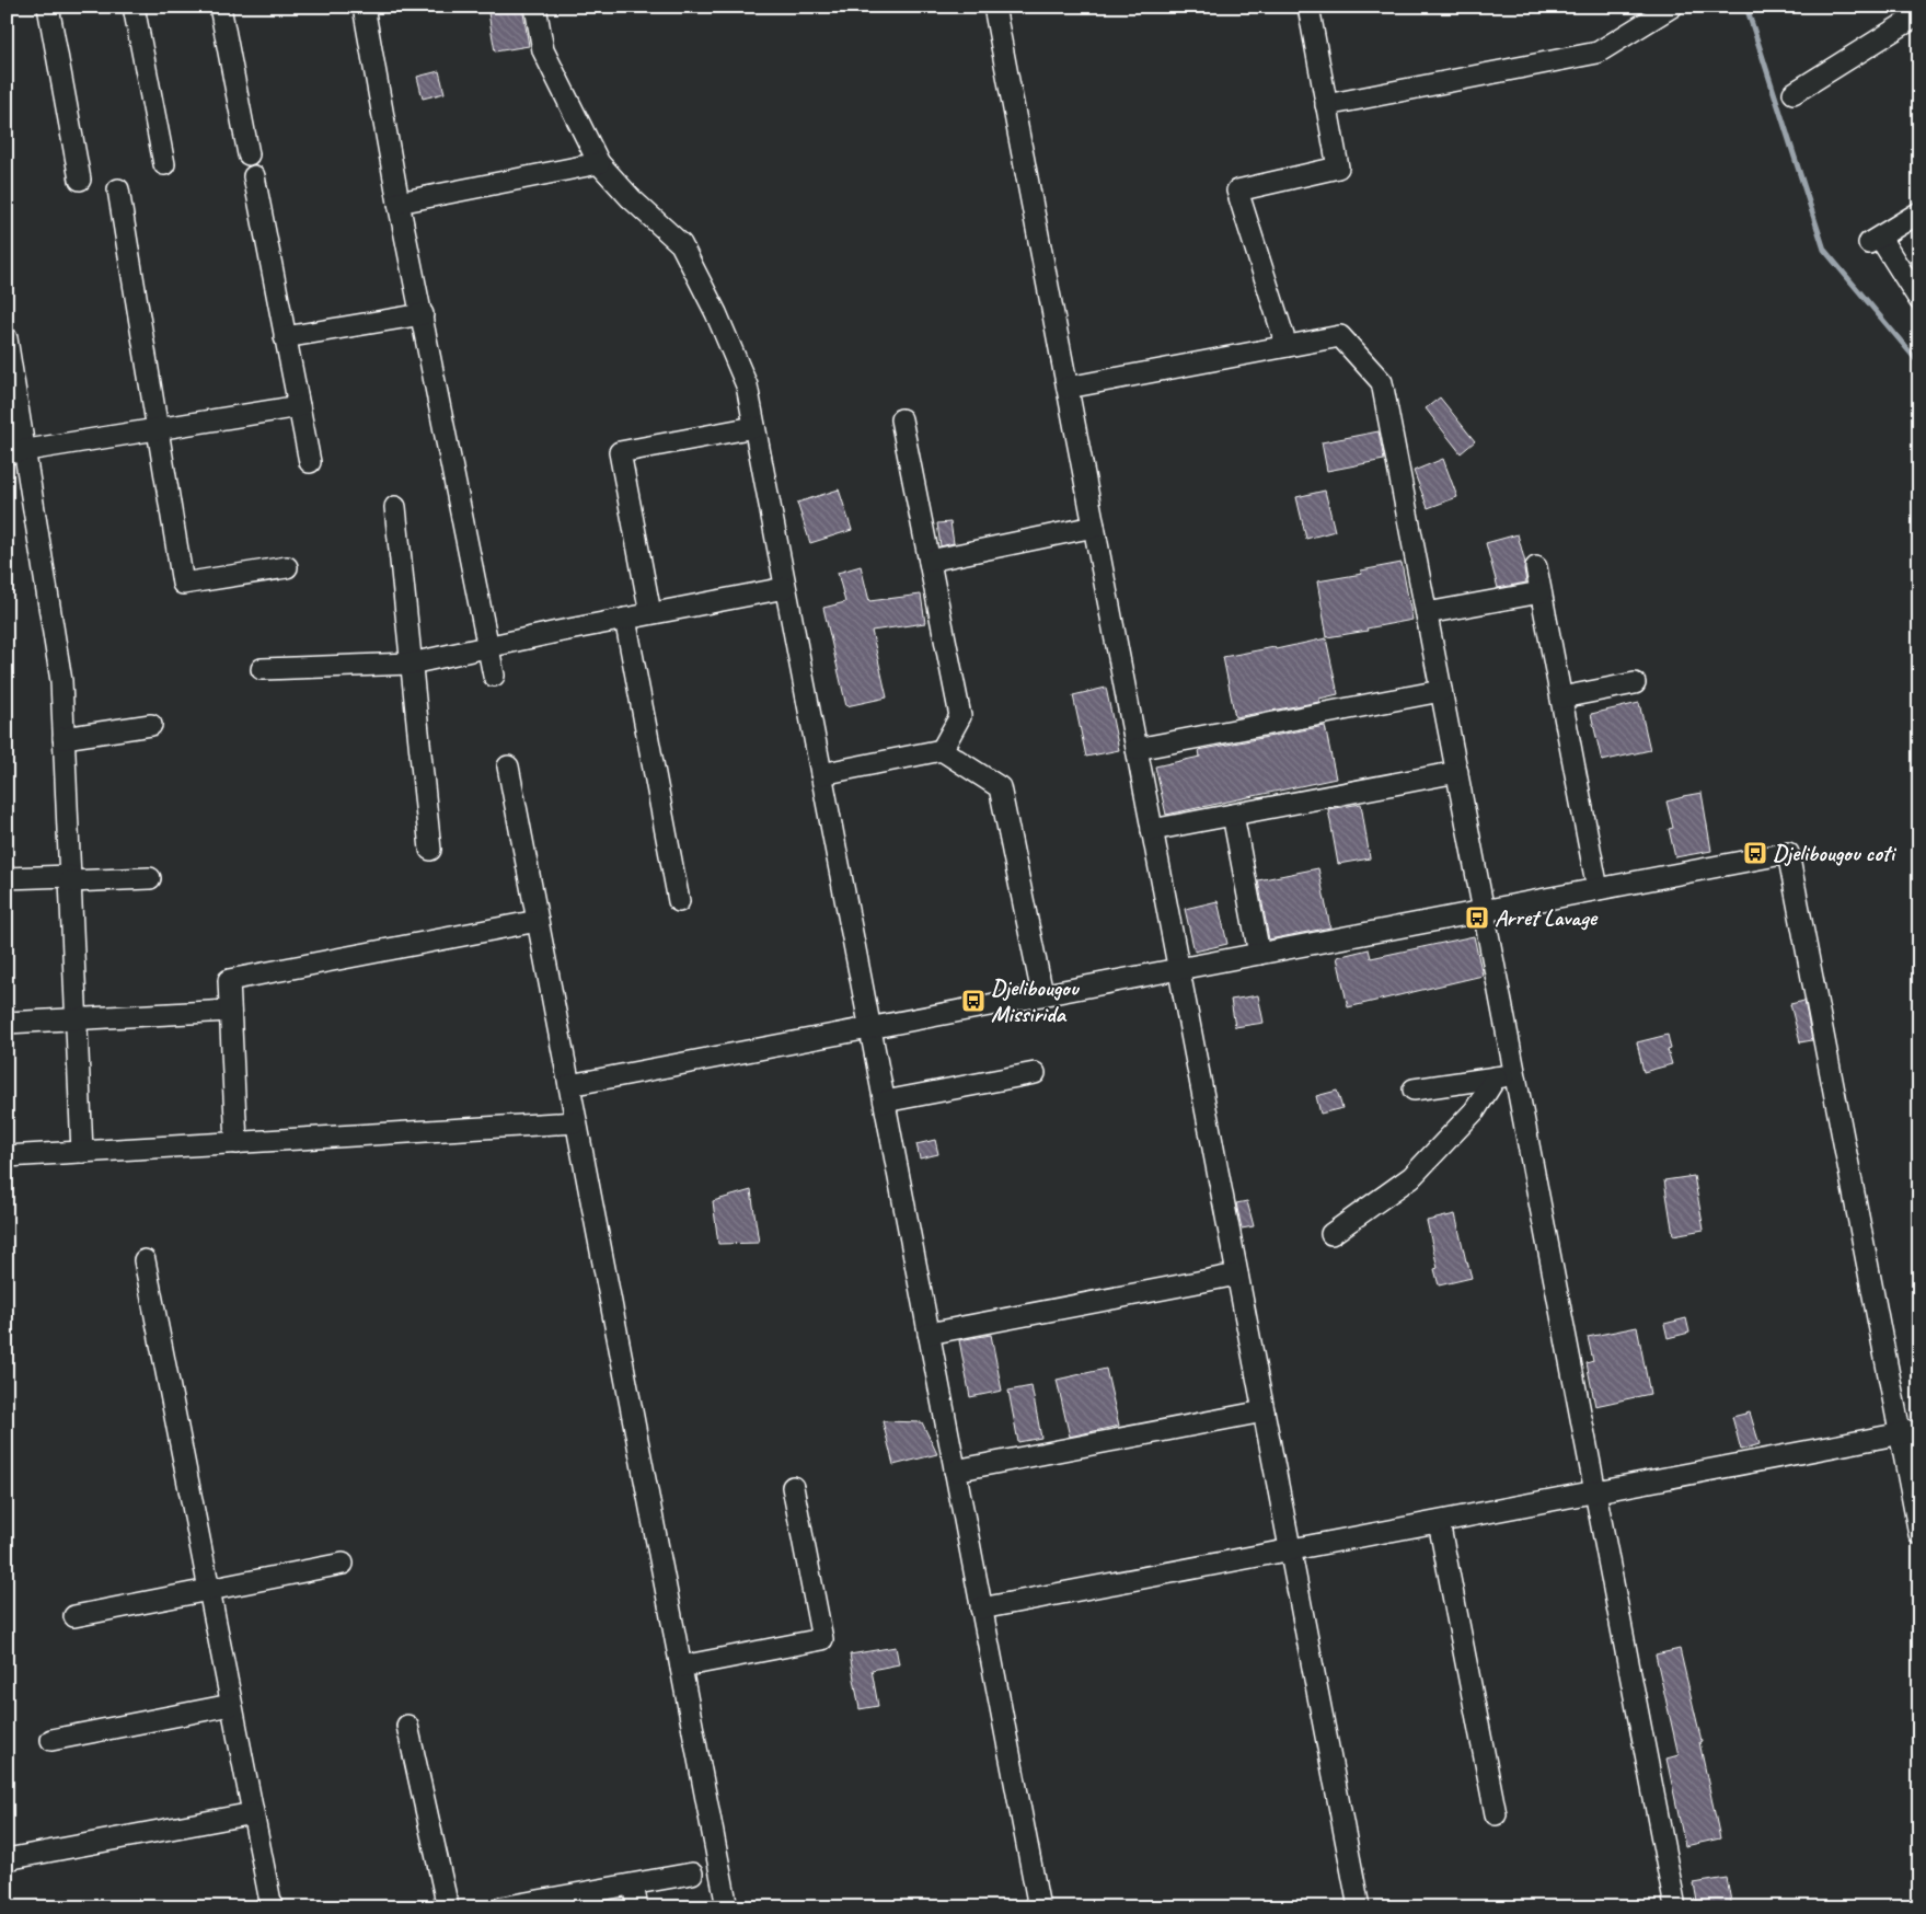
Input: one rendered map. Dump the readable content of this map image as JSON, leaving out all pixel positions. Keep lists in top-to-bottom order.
{
  "places": {
    "bus stop": ["Djelibougou coti", "Arret Lavage", "Djelibougou Missirida"]
  }
}
